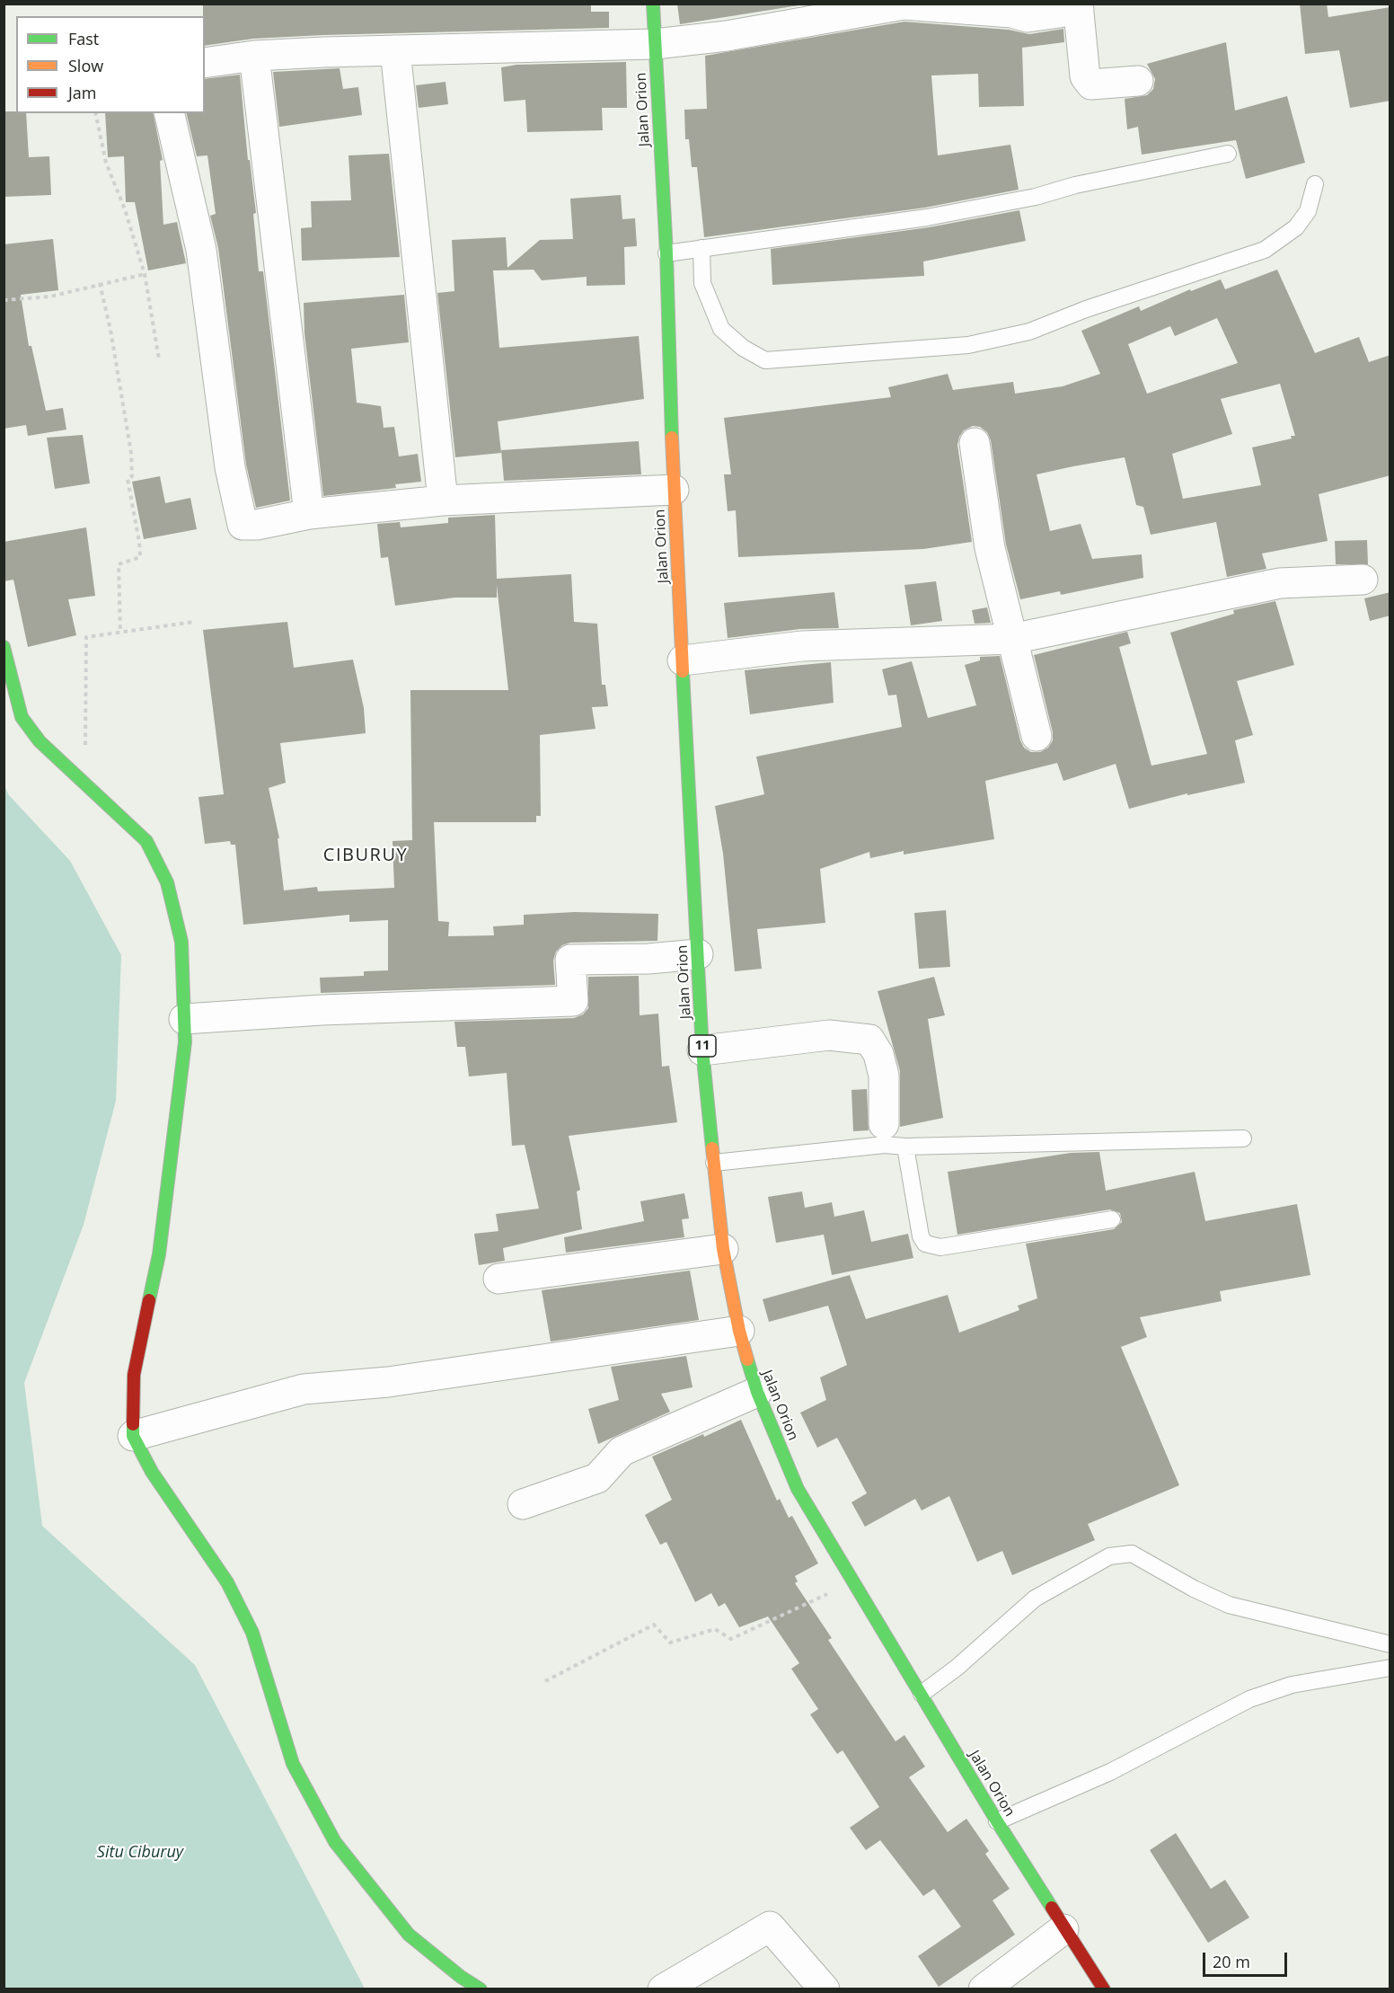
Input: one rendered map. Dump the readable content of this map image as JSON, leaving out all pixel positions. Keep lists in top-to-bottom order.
{
  "streets": {
    "main road": ["Jalan Orion", "11"]
  },
  "districts": ["CIBURUY"],
  "water": ["Situ Ciburuy"],
  "legend": ["Fast", "Slow", "Jam"],
  "scale_bar": "20 m"
}
